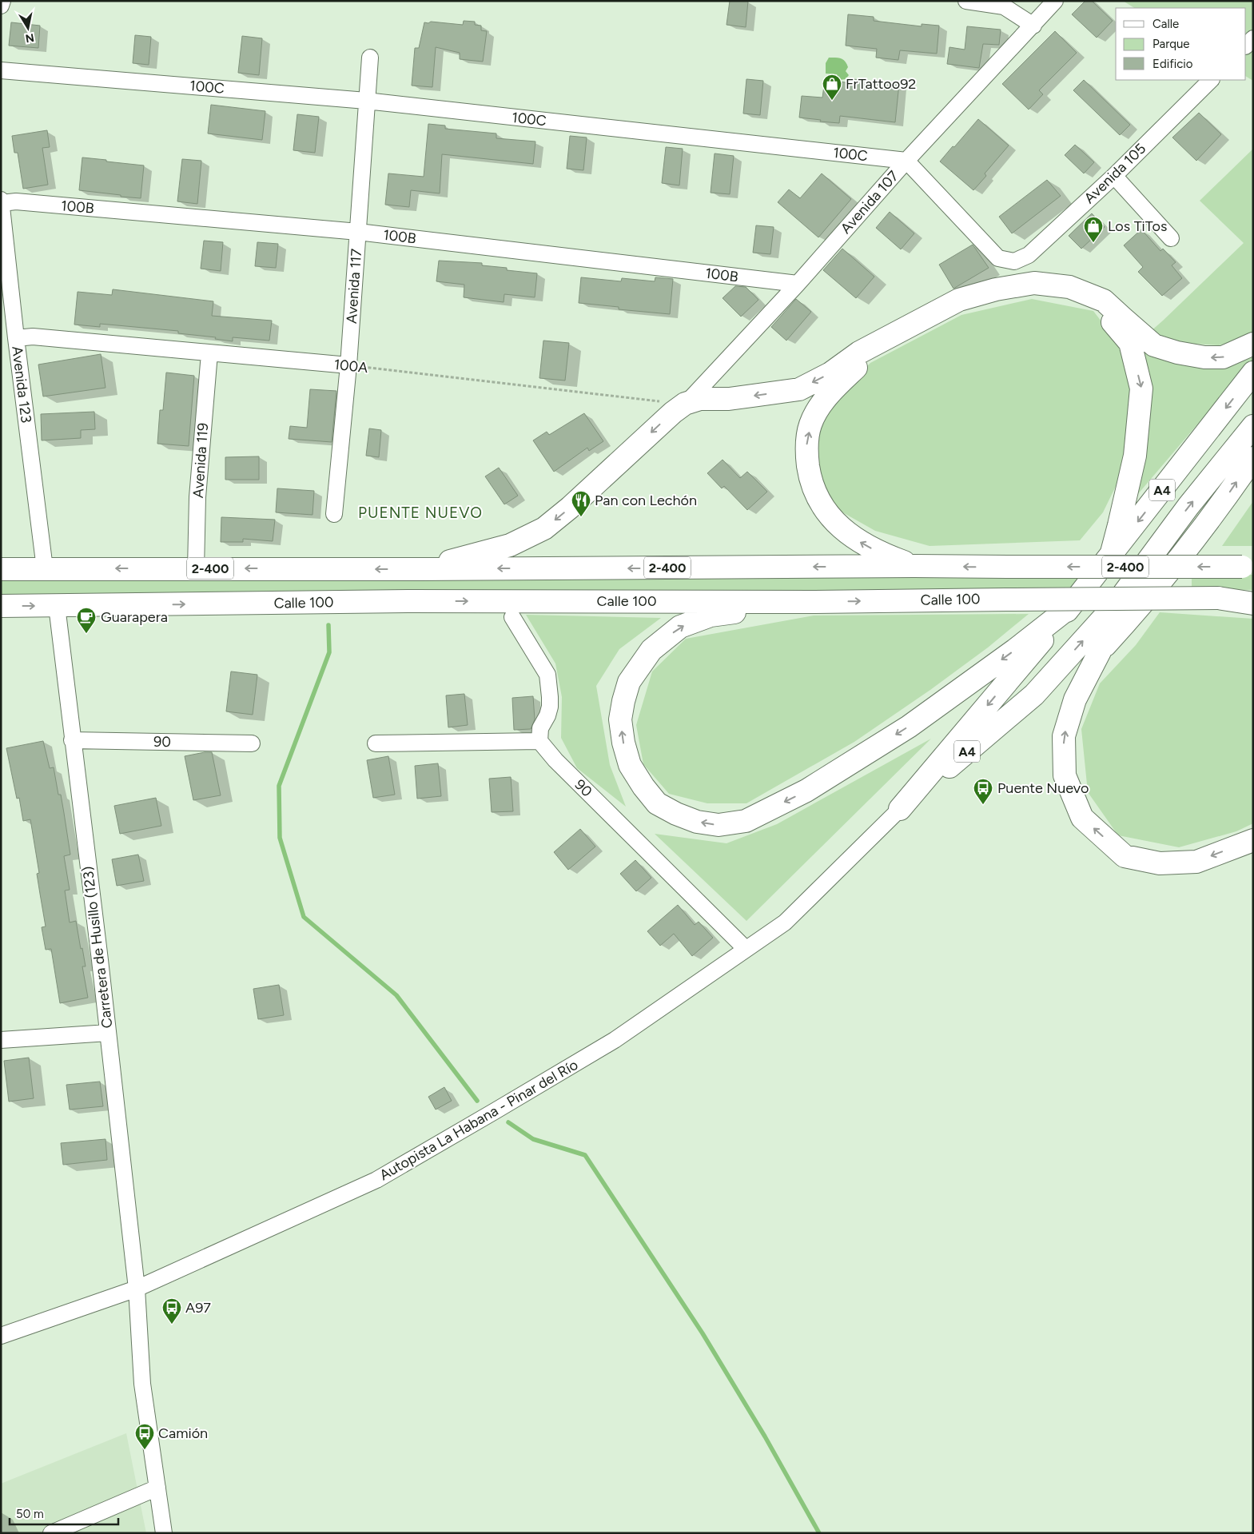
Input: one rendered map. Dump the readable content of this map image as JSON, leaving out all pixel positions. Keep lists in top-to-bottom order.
{
  "streets": {
    "highway": [
      "A4",
      "2-400",
      "Calle 100",
      "Autopista La Habana - Pinar del Río"
    ],
    "street": [
      "100C",
      "Avenida 105",
      "Avenida 107",
      "100B",
      "Avenida 117",
      "100A",
      "Avenida 123",
      "Avenida 119",
      "90",
      "Carretera de Husillo (123)"
    ]
  },
  "crossings": [
    ["100C", "Avenida 105"],
    ["100C", "Avenida 107"],
    ["100C", "Avenida 117"],
    ["Avenida 105", "Avenida 107"],
    ["Avenida 107", "100B"],
    ["Avenida 107", "100A"],
    ["100B", "Avenida 117"],
    ["100B", "Avenida 123"],
    ["Avenida 117", "100A"],
    ["100A", "Avenida 123"],
    ["100A", "Avenida 119"],
    ["Avenida 123", "2-400"],
    ["Avenida 119", "2-400"],
    ["A4", "Autopista La Habana - Pinar del Río"],
    ["Calle 100", "Carretera de Husillo (123)"],
    ["90", "Carretera de Husillo (123)"],
    ["90", "Autopista La Habana - Pinar del Río"],
    ["Carretera de Husillo (123)", "Autopista La Habana - Pinar del Río"]
  ],
  "districts": ["PUENTE NUEVO"],
  "places": {
    "shop": ["FrTattoo92", "Los TiTos"],
    "restaurant": ["Pan con Lechón"],
    "cafe": ["Guarapera"],
    "bus stop": ["Puente Nuevo", "A97", "Camión"]
  },
  "legend": ["Calle", "Parque", "Edificio"],
  "scale_bar": "50 m",
  "north": "bottom"
}
